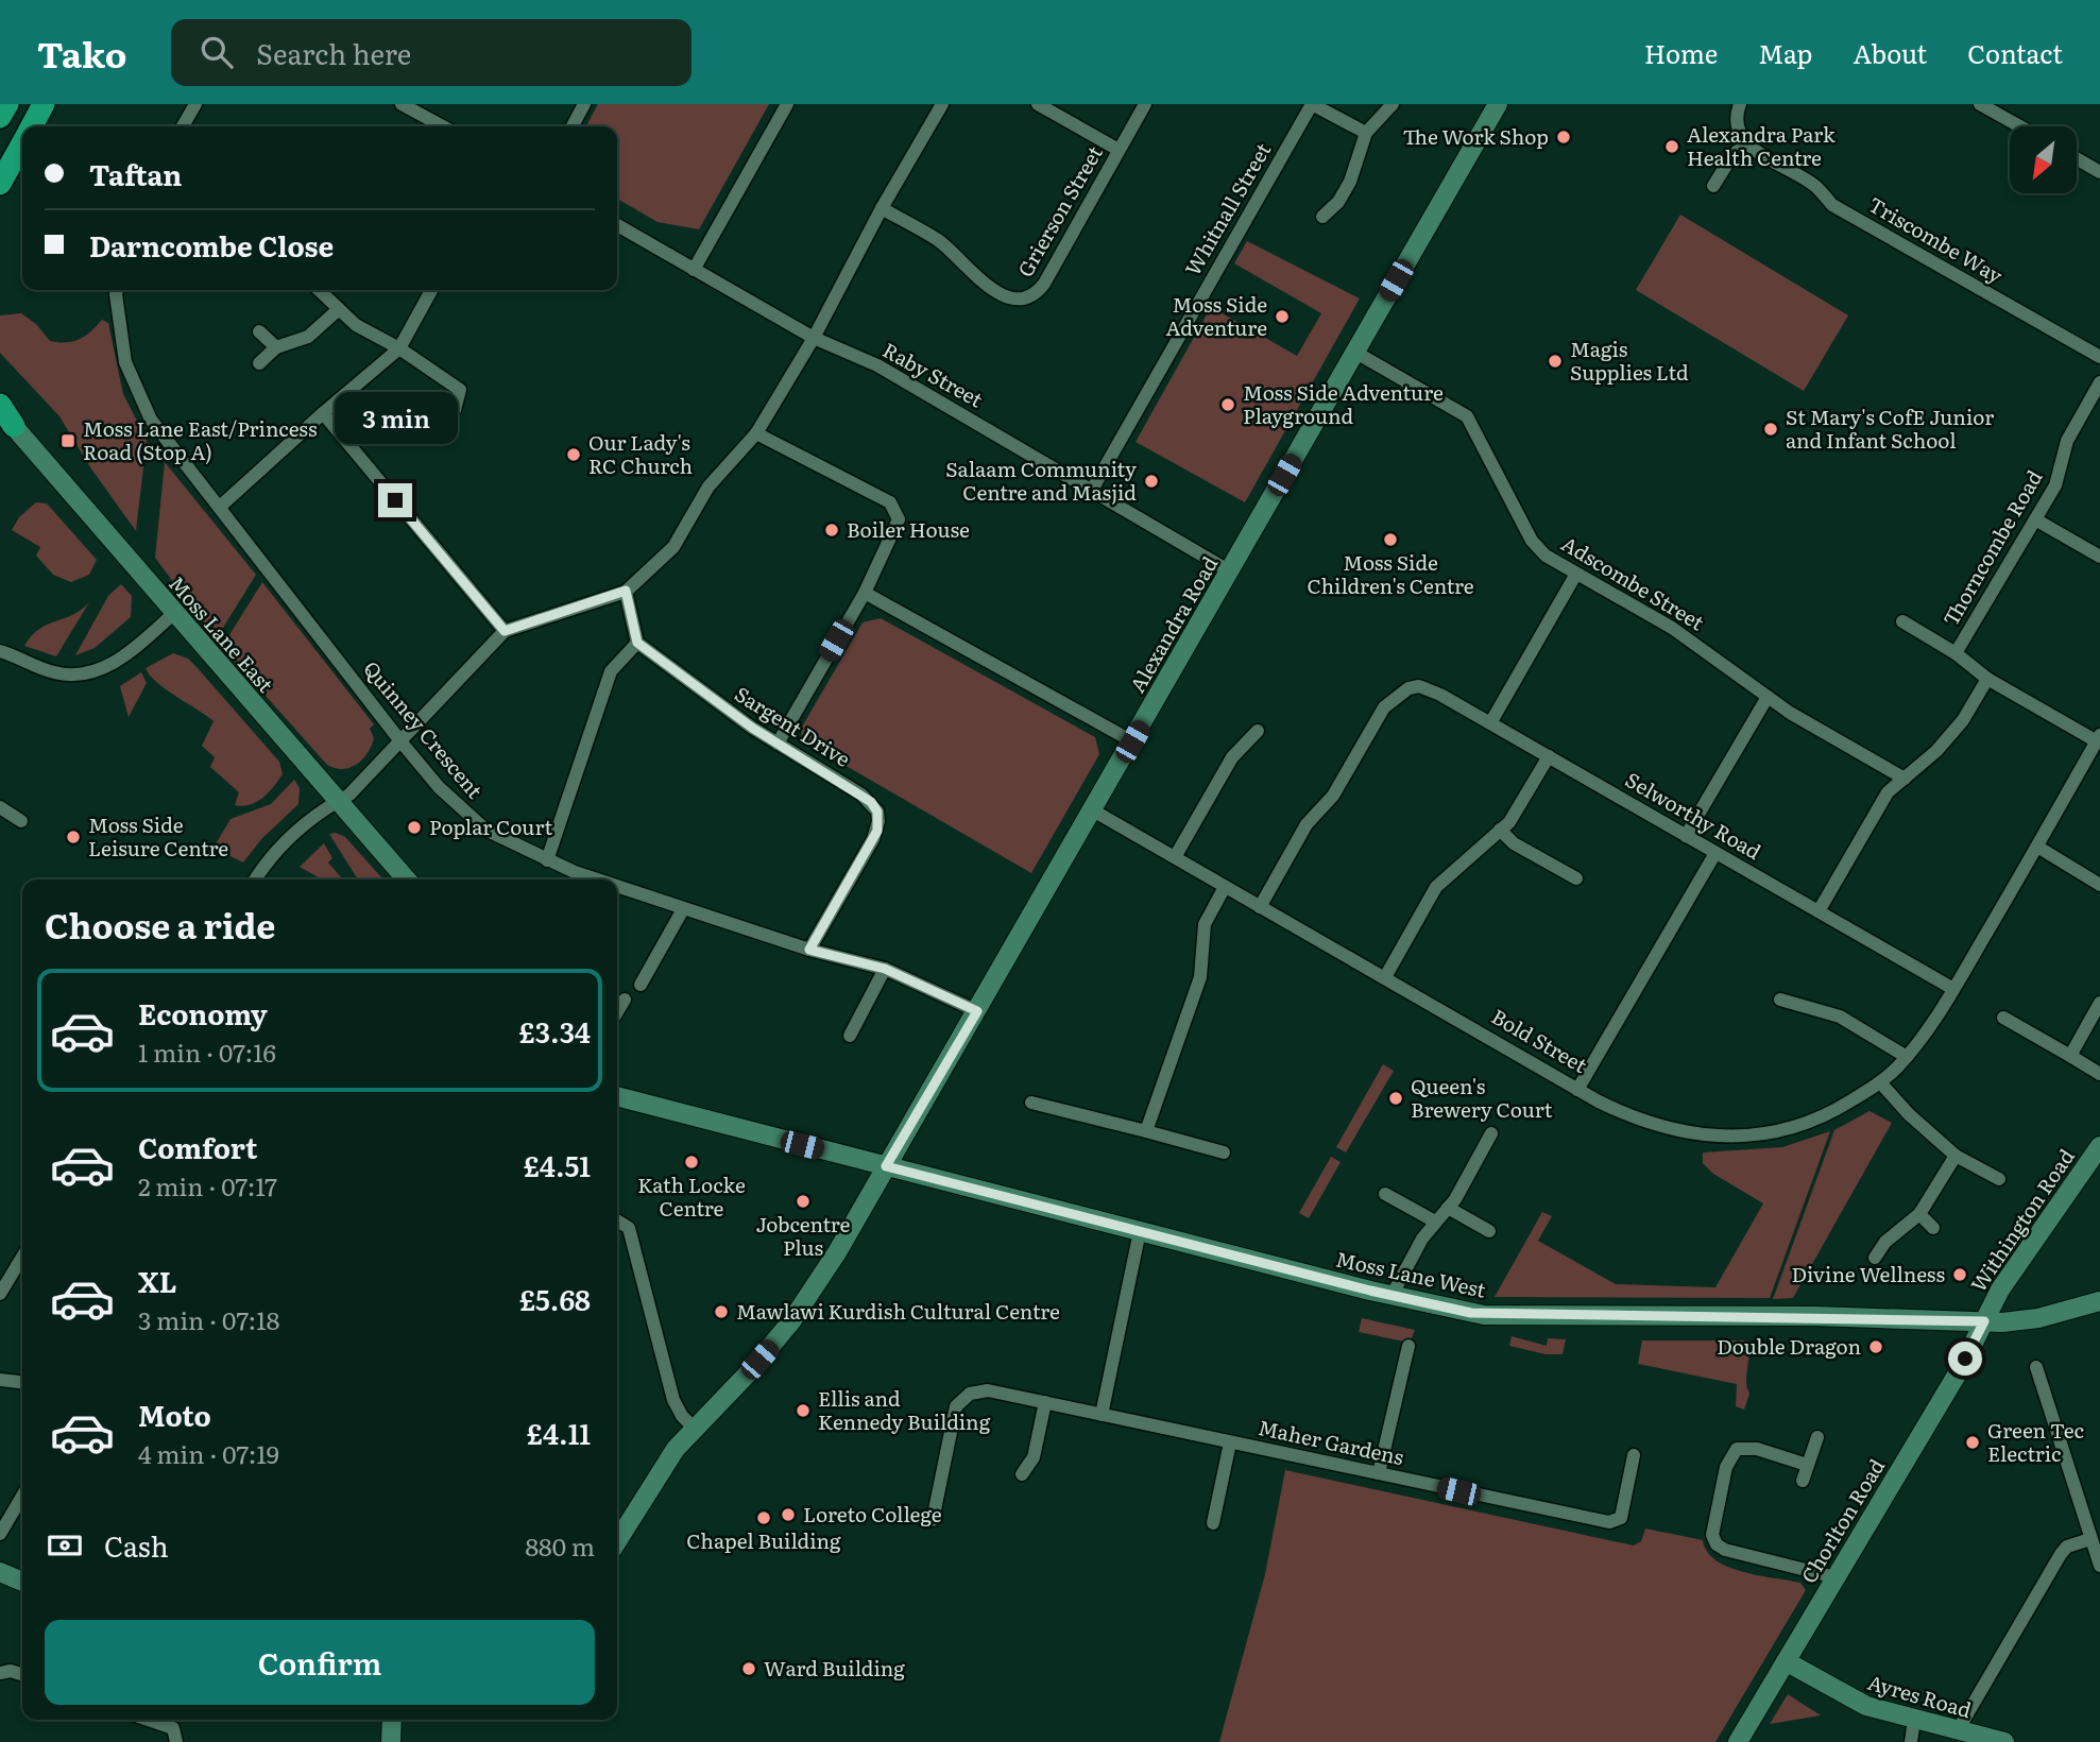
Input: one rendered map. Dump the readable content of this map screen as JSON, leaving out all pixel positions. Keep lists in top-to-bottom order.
{
  "streets": {
    "main road": [
      "Alexandra Road",
      "Moss Lane East",
      "Withington Road",
      "Moss Lane West",
      "Chorlton Road",
      "Ayres Road"
    ],
    "street": [
      "Whitnall Street",
      "Grierson Street",
      "Triscombe Way",
      "Raby Street",
      "Thorncombe Road",
      "Adscombe Street",
      "Sargent Drive",
      "Quinney Crescent",
      "Selworthy Road",
      "Bold Street",
      "Maher Gardens"
    ]
  },
  "crossings": [
    ["Whitnall Street", "Raby Street"],
    ["Raby Street", "Alexandra Road"],
    ["Adscombe Street", "Alexandra Road"],
    ["Alexandra Road", "Quinney Crescent"],
    ["Alexandra Road", "Bold Street"],
    ["Alexandra Road", "Moss Lane West"],
    ["Sargent Drive", "Quinney Crescent"],
    ["Selworthy Road", "Bold Street"],
    ["Withington Road", "Moss Lane West"],
    ["Withington Road", "Chorlton Road"],
    ["Moss Lane West", "Chorlton Road"],
    ["Chorlton Road", "Ayres Road"]
  ],
  "places": {
    "other": [
      "The Work Shop",
      "Alexandra Park Health Centre",
      "Moss Side Adventure",
      "Magis Supplies Ltd",
      "Moss Side Adventure Playground",
      "St Mary's CofE Junior and Infant School",
      "Our Lady's RC Church",
      "Salaam Community Centre and Masjid",
      "Boiler House",
      "Moss Side Children's Centre",
      "Poplar Court",
      "Moss Side Leisure Centre",
      "Queen's Brewery Court",
      "Kath Locke Centre",
      "Jobcentre Plus",
      "Divine Wellness",
      "Mawlawi Kurdish Cultural Centre",
      "Double Dragon",
      "Ellis and Kennedy Building",
      "Green Tec Electric",
      "Loreto College",
      "Chapel Building",
      "Ward Building"
    ],
    "transit": ["Moss Lane East/Princess Road (Stop A)"]
  },
  "north": "bottom left",
  "page": {
    "header": "Tako",
    "search": "Search here",
    "nav": [
      "Home",
      "Map",
      "About",
      "Contact"
    ],
    "banner": ["Taftan", "Darncombe Close"],
    "bubble": "3 min",
    "heading": "Choose a ride",
    "list": [
      {
        "name": "Economy",
        "note": "1 min · 07:16",
        "value": "£3.34"
      },
      {
        "name": "Comfort",
        "note": "2 min · 07:17",
        "value": "£4.51"
      },
      {
        "name": "XL",
        "note": "3 min · 07:18",
        "value": "£5.68"
      },
      {
        "name": "Moto",
        "note": "4 min · 07:19",
        "value": "£4.11"
      }
    ],
    "pay": ["Cash", "880 m"],
    "buttons": "Confirm"
  }
}
